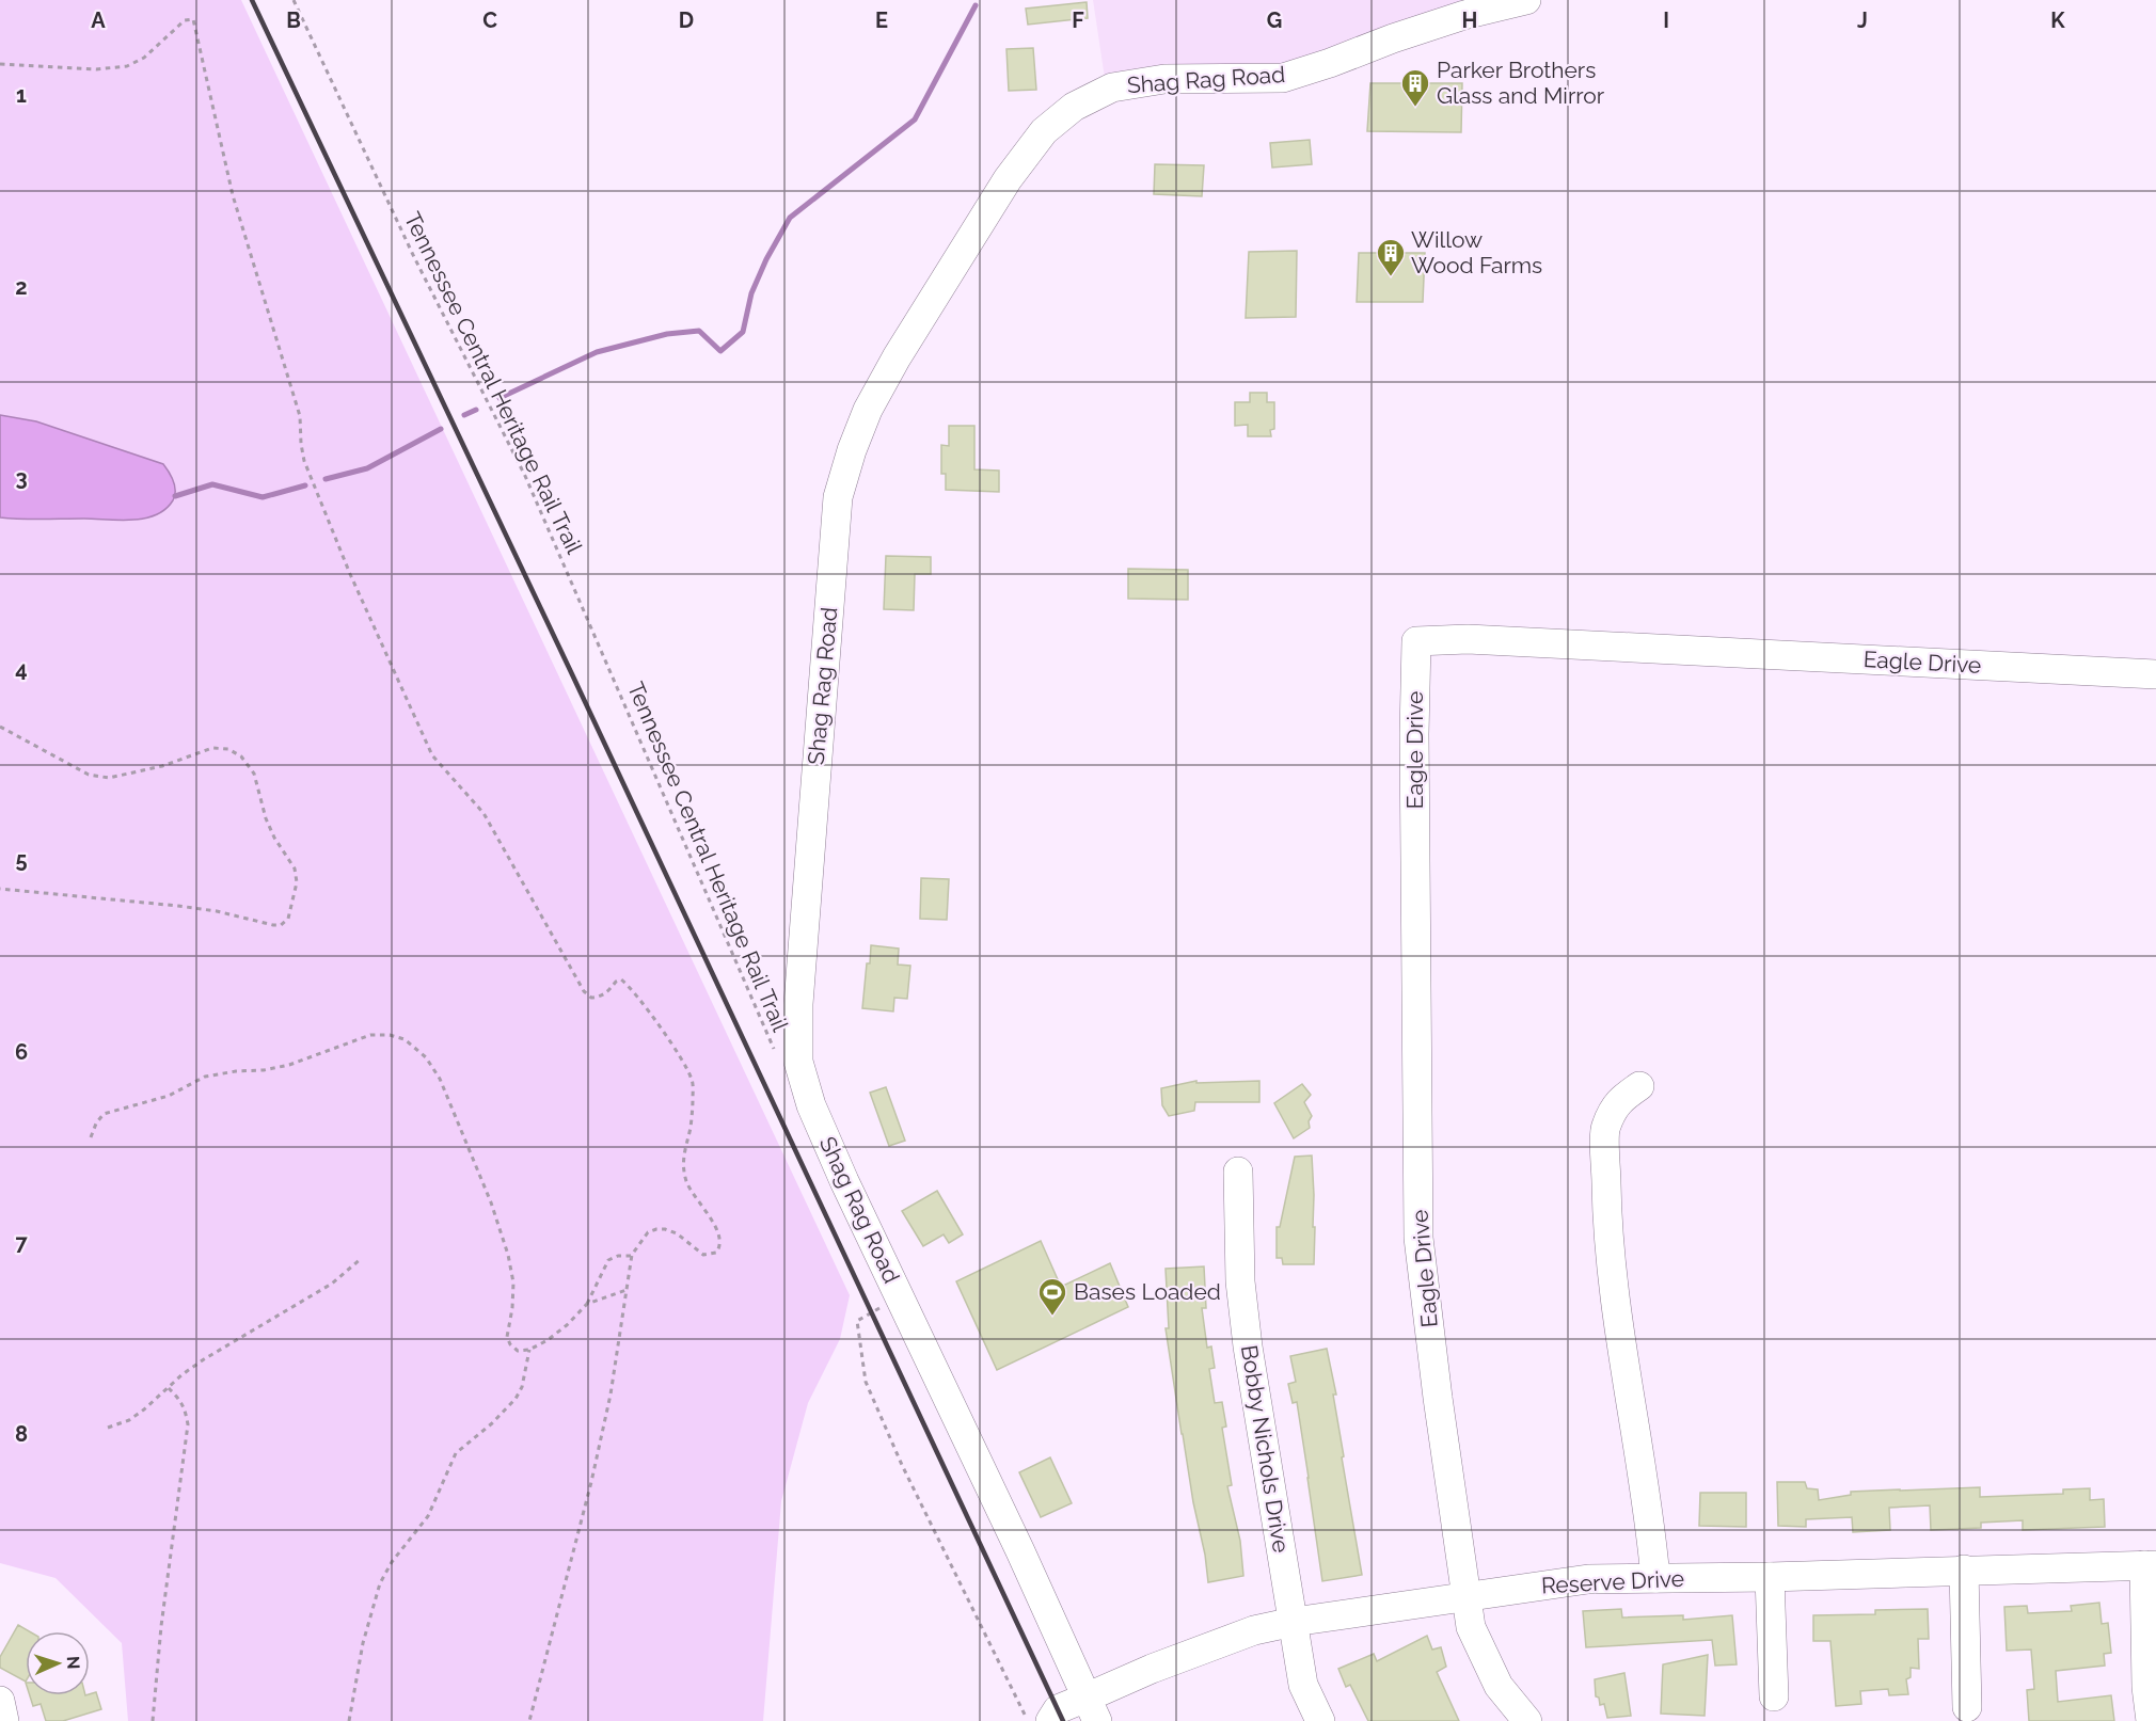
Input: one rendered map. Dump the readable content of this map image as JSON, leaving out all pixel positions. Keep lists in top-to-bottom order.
{
  "streets": {
    "street": [
      "Shag Rag Road",
      "Eagle Drive",
      "Bobby Nichols Drive",
      "Reserve Drive"
    ],
    "path": ["Tennessee Central Heritage Rail Trail"]
  },
  "crossings": [
    ["Shag Rag Road", "Reserve Drive"],
    ["Eagle Drive", "Reserve Drive"],
    ["Bobby Nichols Drive", "Reserve Drive"]
  ],
  "places": {
    "building": ["Parker Brothers Glass and Mirror", "Willow Wood Farms"],
    "sports": ["Bases Loaded"]
  },
  "north": "right",
  "grid": {
    "columns": [
      "A",
      "B",
      "C",
      "D",
      "E",
      "F",
      "G",
      "H",
      "I",
      "J",
      "K"
    ],
    "rows": [
      "1",
      "2",
      "3",
      "4",
      "5",
      "6",
      "7",
      "8"
    ]
  }
}
